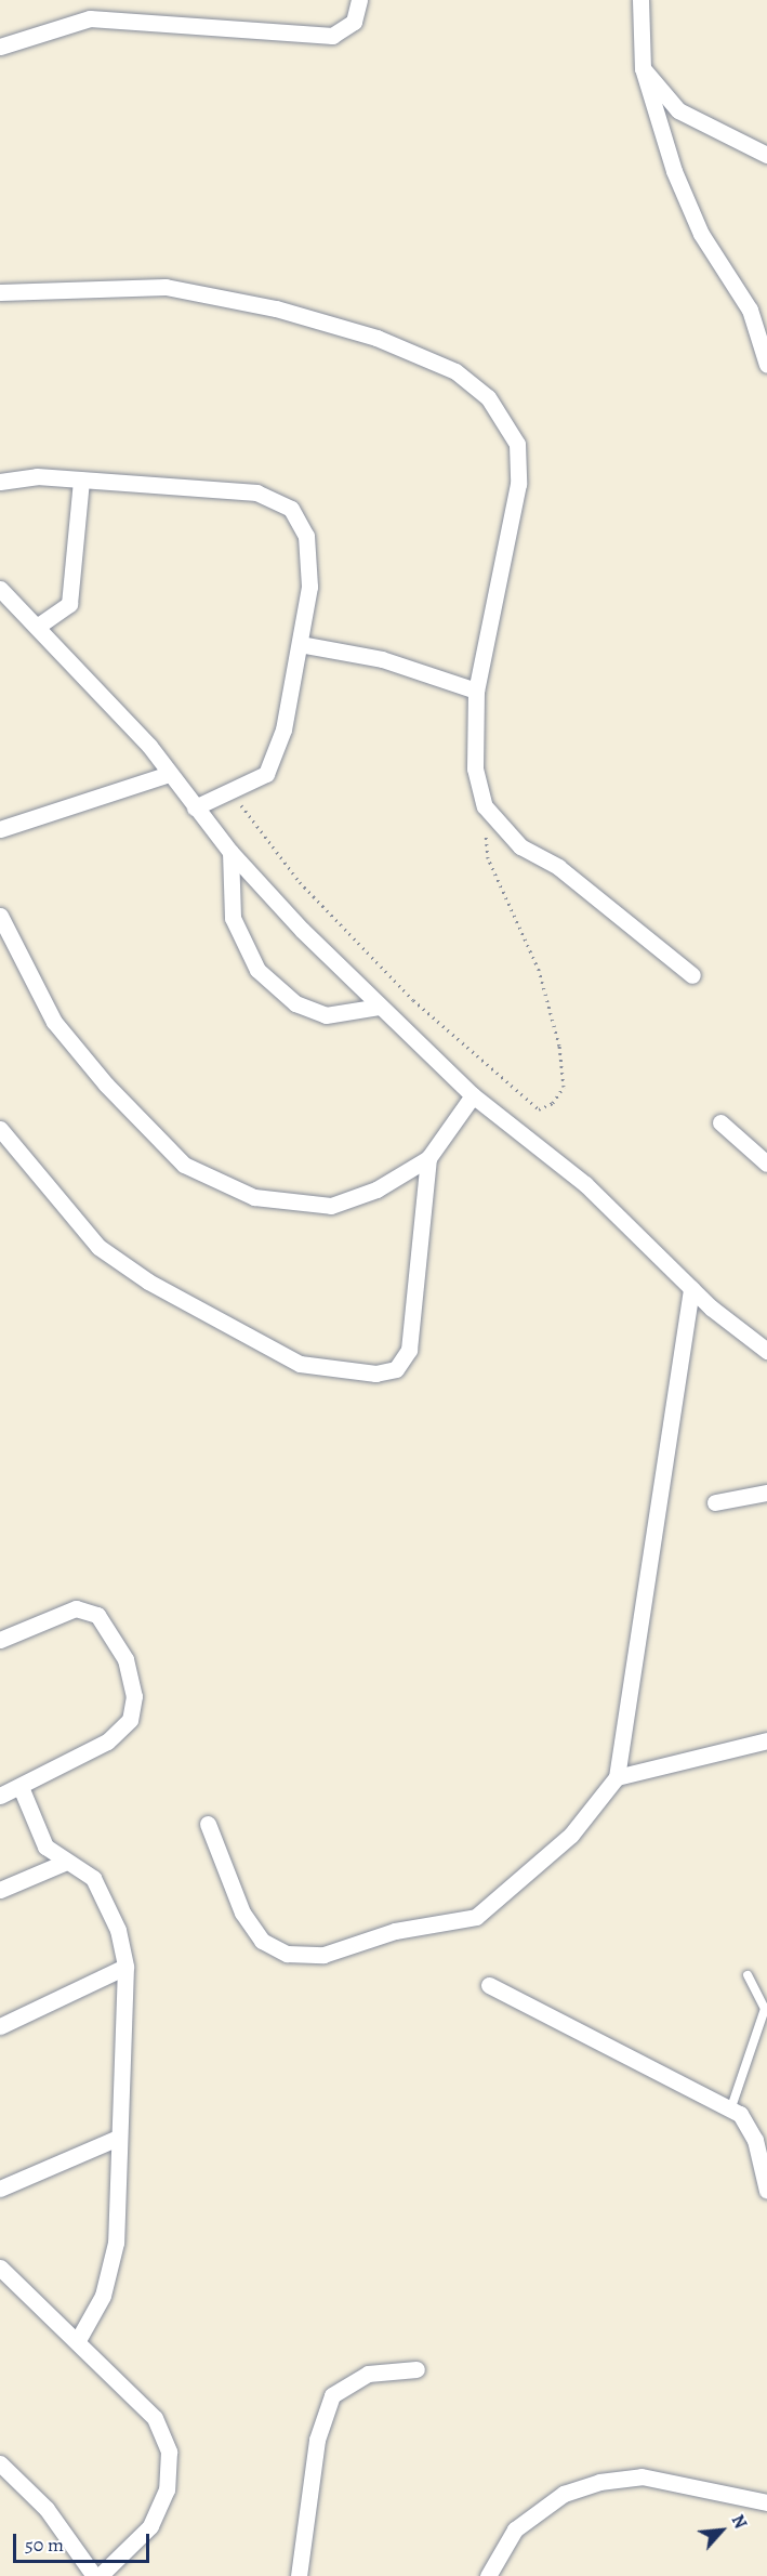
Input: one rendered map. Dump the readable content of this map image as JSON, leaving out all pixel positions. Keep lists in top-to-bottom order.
{
  "scale_bar": "50 m",
  "north": "top right"
}
